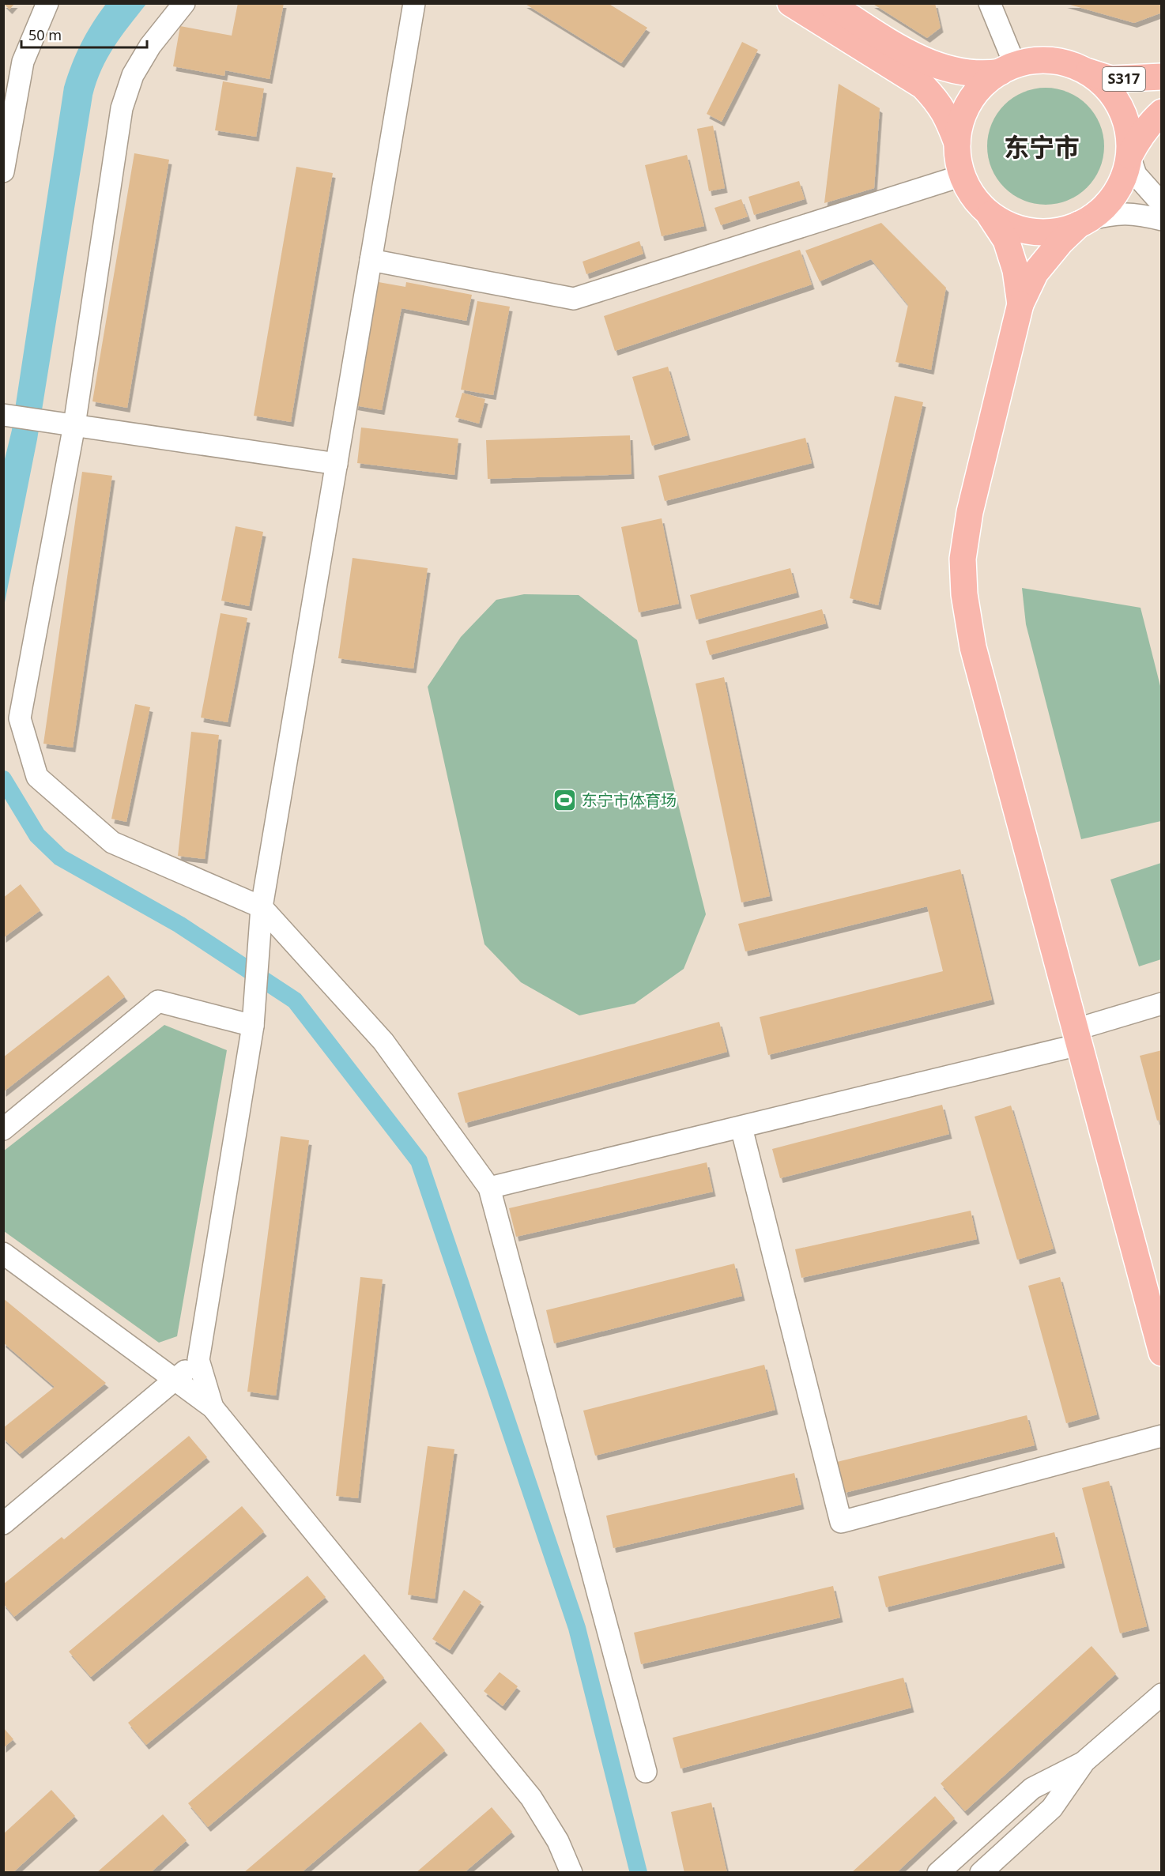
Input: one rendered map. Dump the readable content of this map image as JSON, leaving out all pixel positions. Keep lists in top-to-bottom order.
{
  "streets": {
    "highway": ["S317"]
  },
  "districts": ["东宁市"],
  "places": {
    "sports": ["东宁市体育场"]
  },
  "scale_bar": "50 m"
}
